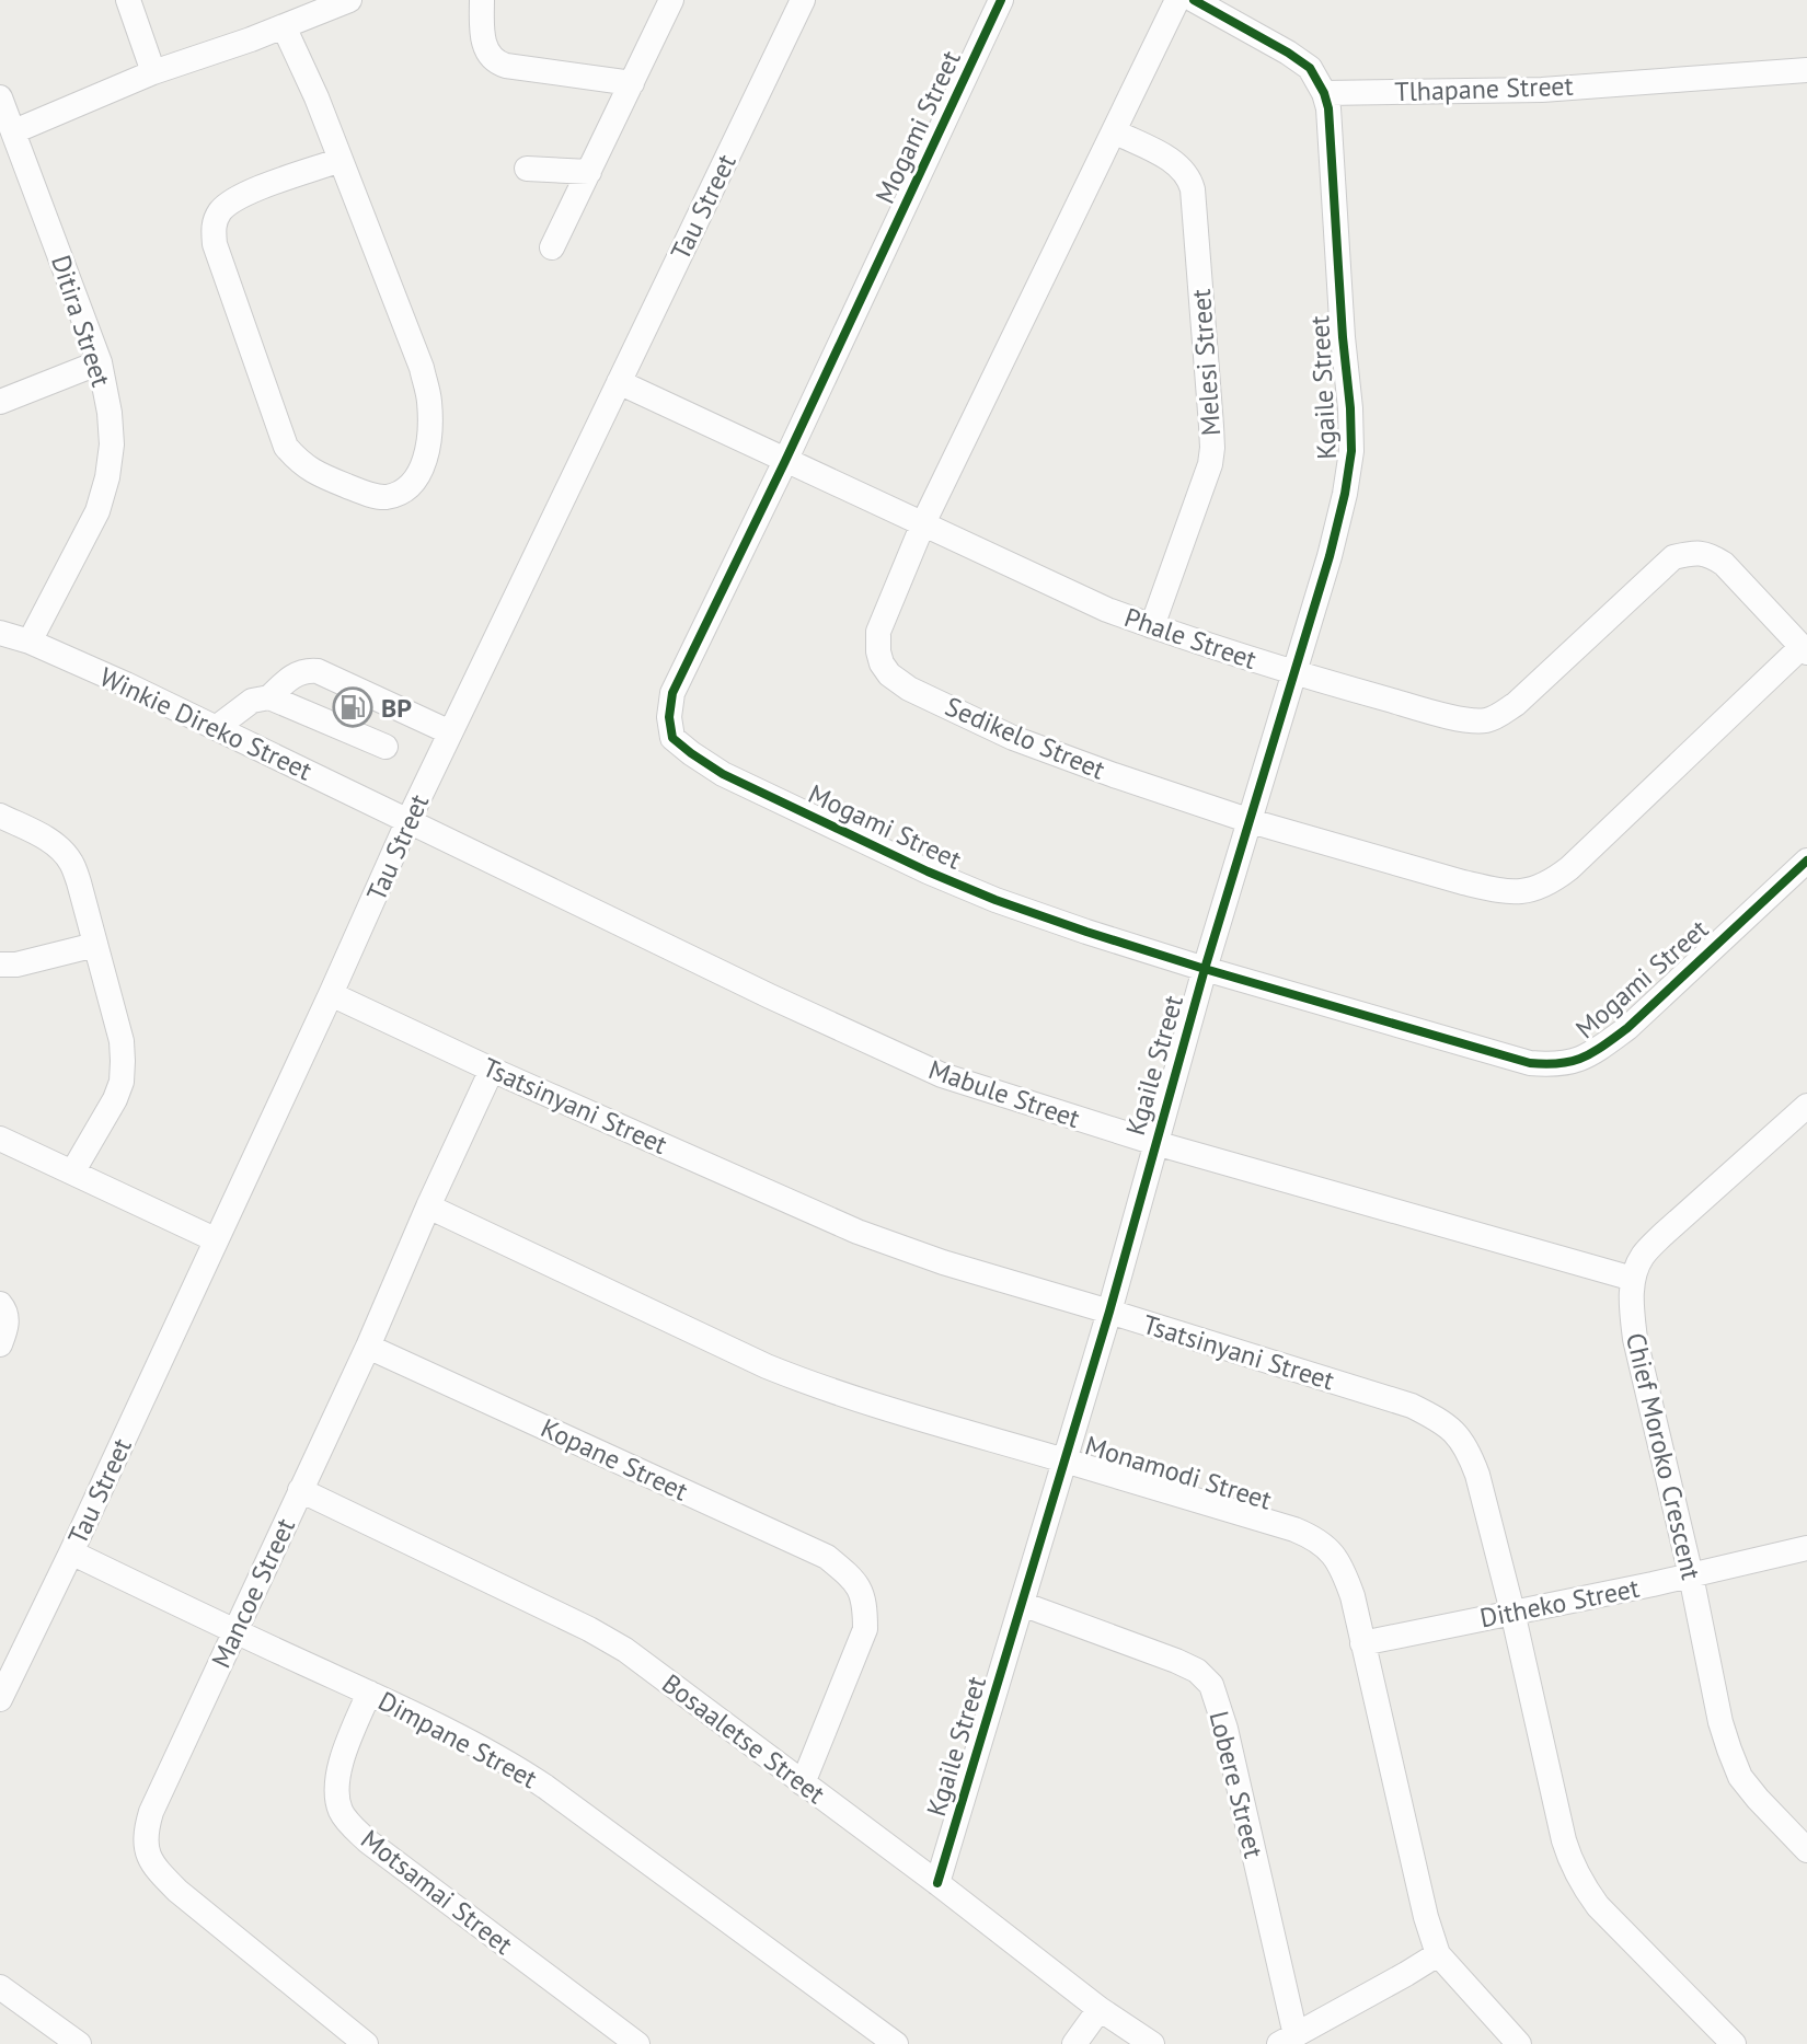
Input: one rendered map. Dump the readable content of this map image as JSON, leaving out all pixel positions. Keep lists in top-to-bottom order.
{
  "streets": {
    "street": [
      "Tlhapane Street",
      "Mogami Street",
      "Tau Street",
      "Ditira Street",
      "Melesi Street",
      "Kgaile Street",
      "Phale Street",
      "Winkie Direko Street",
      "Sedikelo Street",
      "Mabule Street",
      "Tsatsinyani Street",
      "Chief Moroko Crescent",
      "Kopane Street",
      "Monamodi Street",
      "Mancoe Street",
      "Ditheko Street",
      "Bosaaletse Street",
      "Dimpane Street",
      "Lobere Street",
      "Motsamai Street"
    ]
  },
  "crossings": [
    ["Tlhapane Street", "Kgaile Street"],
    ["Mogami Street", "Kgaile Street"],
    ["Mogami Street", "Phale Street"],
    ["Tau Street", "Phale Street"],
    ["Tau Street", "Winkie Direko Street"],
    ["Tau Street", "Mabule Street"],
    ["Tau Street", "Tsatsinyani Street"],
    ["Tau Street", "Dimpane Street"],
    ["Ditira Street", "Winkie Direko Street"],
    ["Melesi Street", "Phale Street"],
    ["Melesi Street", "Sedikelo Street"],
    ["Kgaile Street", "Phale Street"],
    ["Kgaile Street", "Sedikelo Street"],
    ["Kgaile Street", "Mabule Street"],
    ["Kgaile Street", "Tsatsinyani Street"],
    ["Kgaile Street", "Monamodi Street"],
    ["Kgaile Street", "Bosaaletse Street"],
    ["Kgaile Street", "Lobere Street"],
    ["Phale Street", "Sedikelo Street"],
    ["Winkie Direko Street", "Mabule Street"],
    ["Mabule Street", "Chief Moroko Crescent"],
    ["Tsatsinyani Street", "Mancoe Street"],
    ["Tsatsinyani Street", "Ditheko Street"],
    ["Chief Moroko Crescent", "Ditheko Street"],
    ["Kopane Street", "Mancoe Street"],
    ["Kopane Street", "Bosaaletse Street"],
    ["Monamodi Street", "Mancoe Street"],
    ["Monamodi Street", "Ditheko Street"],
    ["Mancoe Street", "Bosaaletse Street"],
    ["Mancoe Street", "Dimpane Street"],
    ["Dimpane Street", "Motsamai Street"]
  ],
  "places": {
    "fuel station": ["BP"]
  }
}
